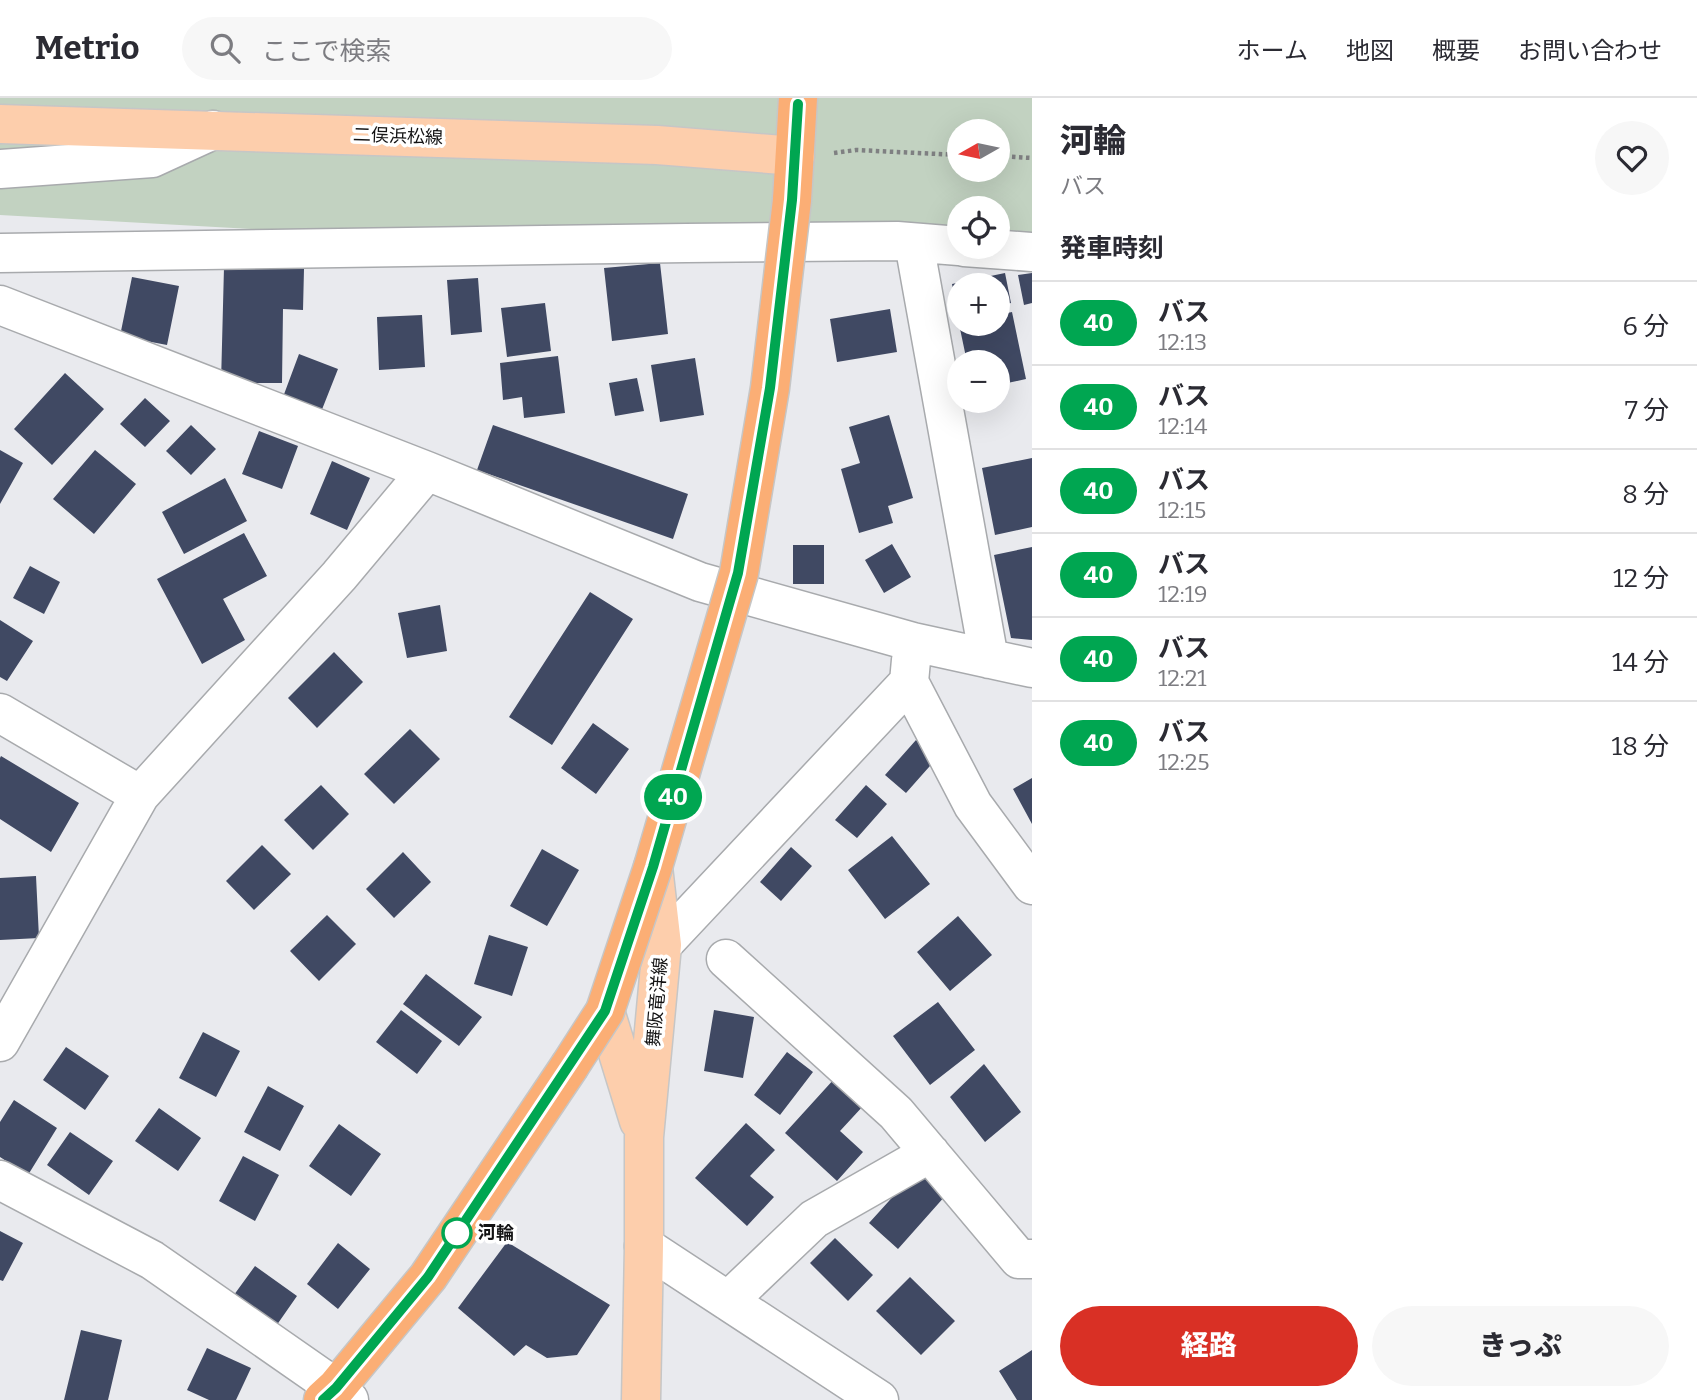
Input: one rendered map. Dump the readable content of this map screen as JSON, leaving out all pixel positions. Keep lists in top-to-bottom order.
{
  "streets": {
    "main road": ["二俣浜松線", "舞阪竜洋線"]
  },
  "places": ["河輪"],
  "lines": ["bus line 40"],
  "north": "left",
  "page": {
    "header": "Metrio",
    "search": "ここで検索",
    "nav": [
      "ホーム",
      "地図",
      "概要",
      "お問い合わせ"
    ],
    "on_map": "40",
    "heading": [
      ["河輪", "バス"],
      "発車時刻"
    ],
    "map_buttons": ["+", "−"],
    "list": [
      {
        "mark": "40",
        "name": "バス",
        "note": "12:13",
        "value": "6 分"
      },
      {
        "mark": "40",
        "name": "バス",
        "note": "12:14",
        "value": "7 分"
      },
      {
        "mark": "40",
        "name": "バス",
        "note": "12:15",
        "value": "8 分"
      },
      {
        "mark": "40",
        "name": "バス",
        "note": "12:19",
        "value": "12 分"
      },
      {
        "mark": "40",
        "name": "バス",
        "note": "12:21",
        "value": "14 分"
      },
      {
        "mark": "40",
        "name": "バス",
        "note": "12:25",
        "value": "18 分"
      }
    ],
    "buttons": ["経路", "きっぷ"]
  }
}
